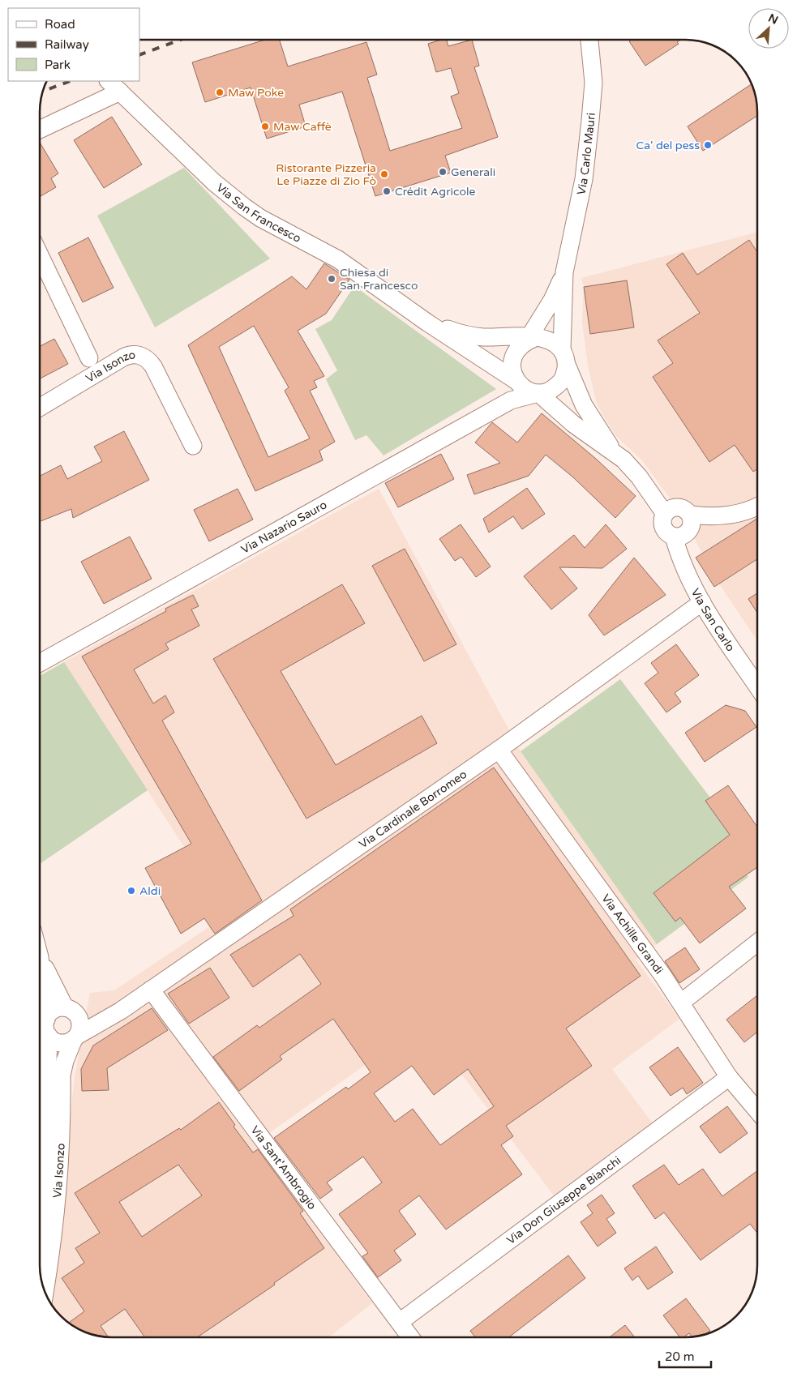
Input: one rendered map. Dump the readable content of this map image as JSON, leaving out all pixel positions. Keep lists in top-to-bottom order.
{
  "streets": {
    "street": [
      "Via Carlo Mauri",
      "Via San Francesco",
      "Via Isonzo",
      "Via Nazario Sauro",
      "Via San Carlo",
      "Via Cardinale Borromeo",
      "Via Achille Grandi",
      "Via Sant'Ambrogio",
      "Via Don Giuseppe Bianchi"
    ]
  },
  "crossings": [
    ["Via Carlo Mauri", "Via San Francesco"],
    ["Via Carlo Mauri", "Via Nazario Sauro"],
    ["Via San Francesco", "Via Nazario Sauro"],
    ["Via Isonzo", "Via Cardinale Borromeo"],
    ["Via San Carlo", "Via Cardinale Borromeo"],
    ["Via Cardinale Borromeo", "Via Achille Grandi"],
    ["Via Cardinale Borromeo", "Via Sant'Ambrogio"],
    ["Via Achille Grandi", "Via Don Giuseppe Bianchi"],
    ["Via Sant'Ambrogio", "Via Don Giuseppe Bianchi"]
  ],
  "places": [
    "Maw Poke",
    "Maw Caffè",
    "Ca' del pess",
    "Generali",
    "Ristorante Pizzeria Le Piazze di Zio Fò",
    "Crédit Agricole",
    "Chiesa di San Francesco",
    "Aldi"
  ],
  "legend": ["Road", "Railway", "Park"],
  "scale_bar": "20 m",
  "north": "top right"
}
